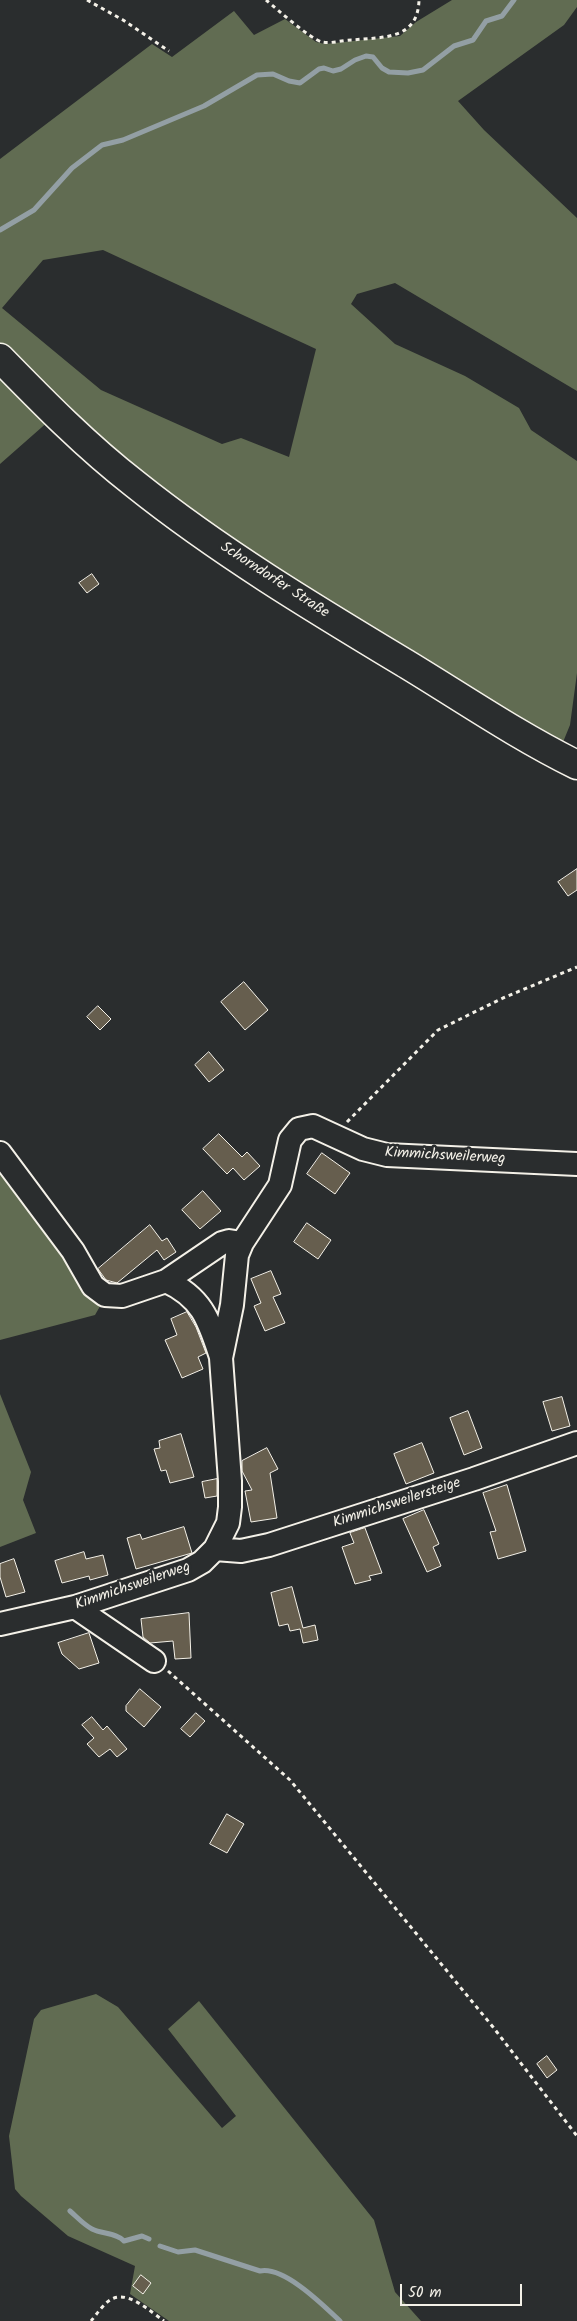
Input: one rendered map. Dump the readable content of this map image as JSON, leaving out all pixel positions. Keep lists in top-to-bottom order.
{
  "streets": {
    "main road": ["Schorndorfer Straße"],
    "street": ["Kimmichsweilerweg", "Kimmichsweilersteige"]
  },
  "crossings": [
    ["Kimmichsweilerweg", "Kimmichsweilersteige"]
  ],
  "scale_bar": "50 m"
}
